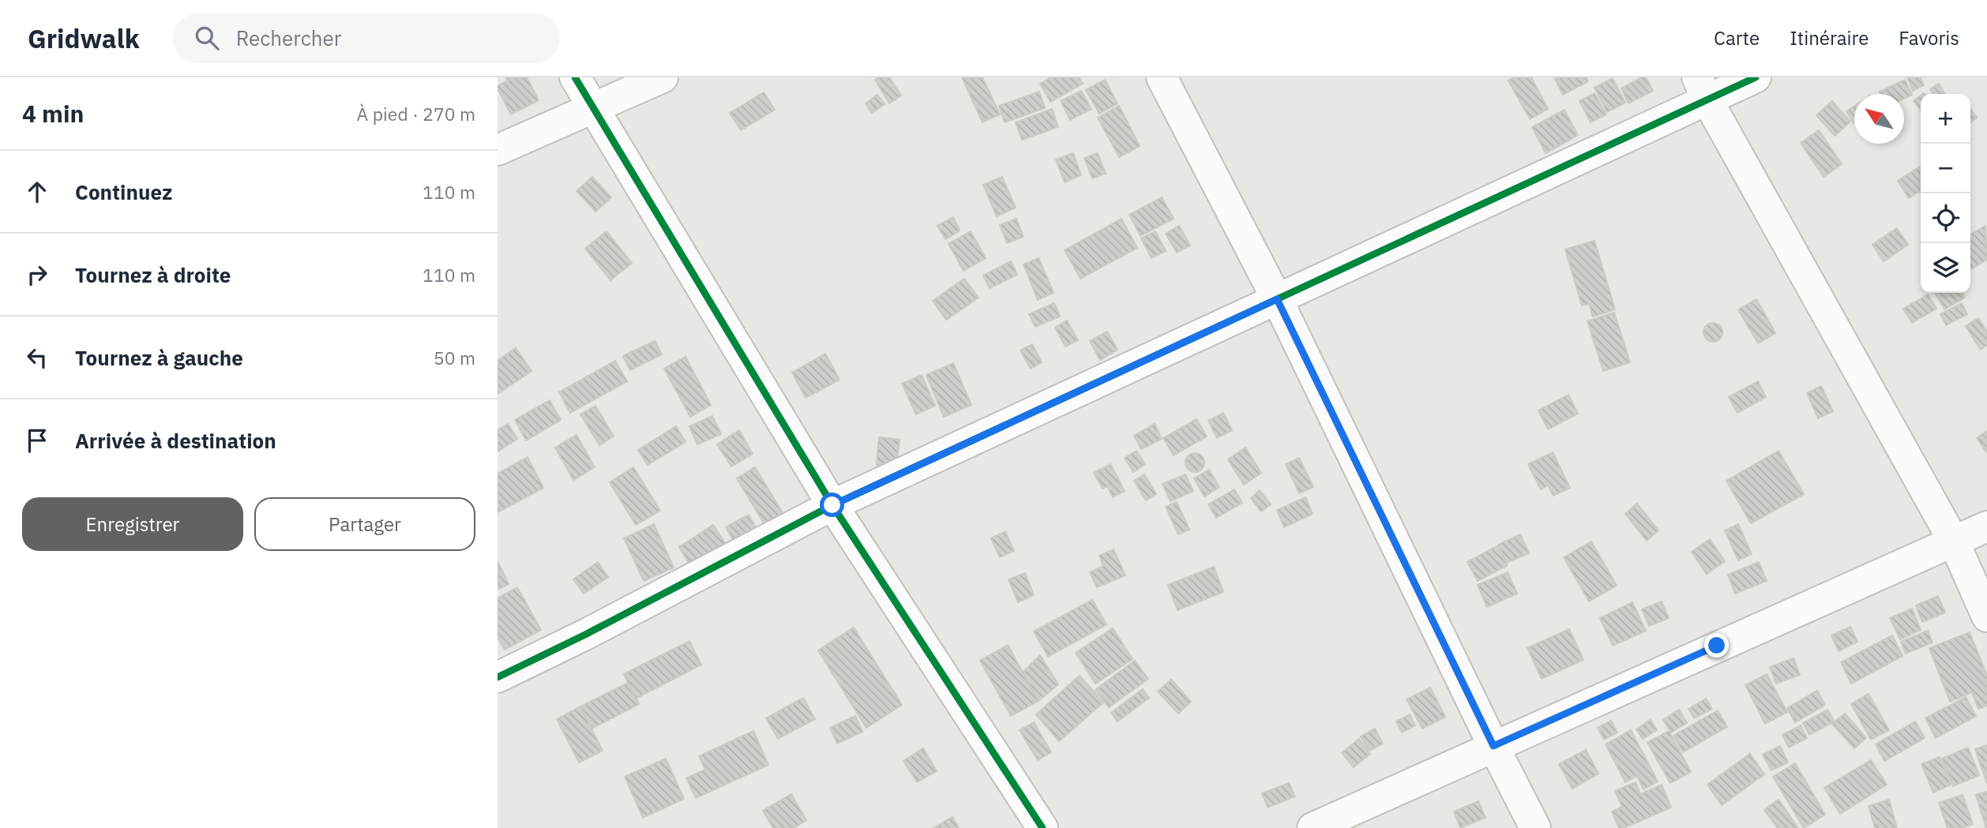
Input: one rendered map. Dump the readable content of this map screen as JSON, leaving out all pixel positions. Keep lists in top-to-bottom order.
{
  "north": "top left",
  "page": {
    "header": "Gridwalk",
    "search": "Rechercher",
    "nav": ["Carte", "Itinéraire", "Favoris"],
    "heading": ["4 min", "À pied · 270 m"],
    "map_buttons": ["+", "−"],
    "list": [
      ["Continuez", "110 m"],
      ["Tournez à droite", "110 m"],
      ["Tournez à gauche", "50 m"],
      "Arrivée à destination"
    ],
    "buttons": ["Enregistrer", "Partager"]
  }
}
